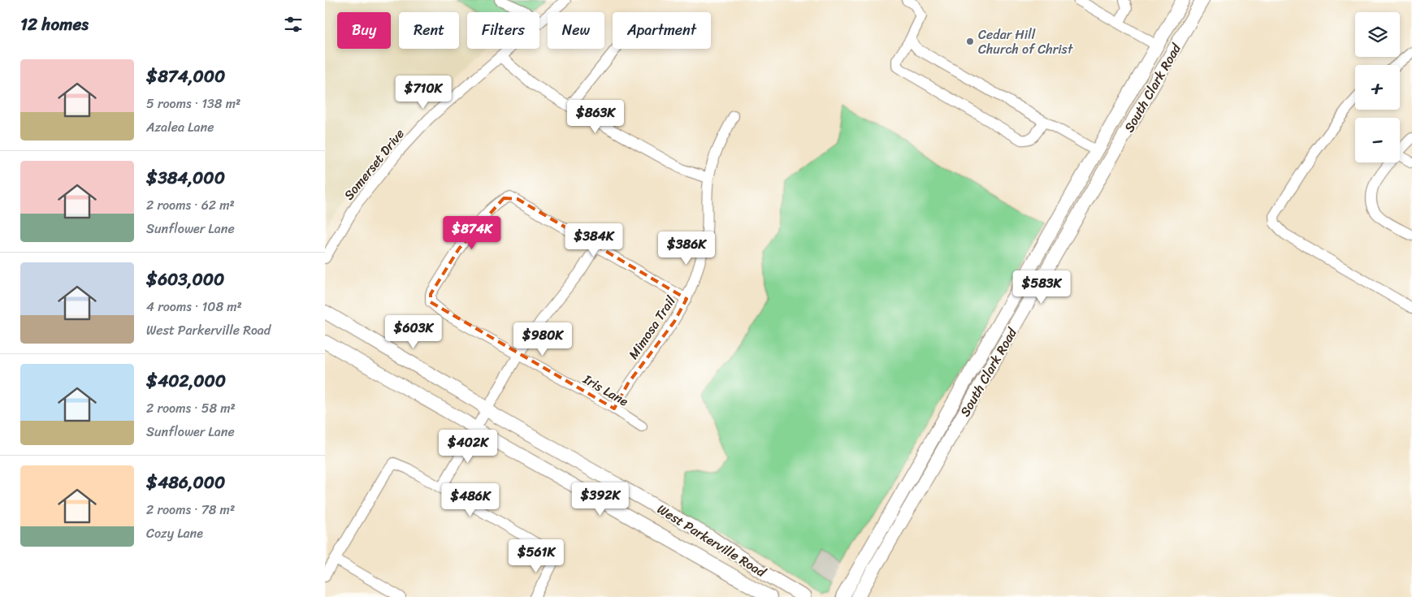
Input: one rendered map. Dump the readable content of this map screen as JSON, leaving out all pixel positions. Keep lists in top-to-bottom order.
{
  "streets": {
    "main road": ["South Clark Road", "West Parkerville Road"],
    "street": ["Somerset Drive", "Mimosa Trail", "Iris Lane"]
  },
  "crossings": [
    ["Mimosa Trail", "Iris Lane"]
  ],
  "places": ["Cedar Hill Church of Christ"],
  "page": {
    "heading": "12 homes",
    "map_buttons": ["+", "−"],
    "chip": [
      "Buy",
      "Rent",
      "Filters",
      "New",
      "Apartment"
    ],
    "list": [
      {
        "name": "$874,000",
        "note": "5 rooms · 138 m² · Azalea Lane"
      },
      {
        "name": "$384,000",
        "note": "2 rooms · 62 m² · Sunflower Lane"
      },
      {
        "name": "$603,000",
        "note": "4 rooms · 108 m² · West Parkerville Road"
      },
      {
        "name": "$402,000",
        "note": "2 rooms · 58 m² · Sunflower Lane"
      },
      {
        "name": "$486,000",
        "note": "2 rooms · 78 m² · Cozy Lane"
      }
    ],
    "price": [
      "$710K",
      "$863K",
      "$874K",
      "$384K",
      "$386K",
      "$583K",
      "$603K",
      "$980K",
      "$402K",
      "$392K",
      "$486K",
      "$561K"
    ]
  }
}
